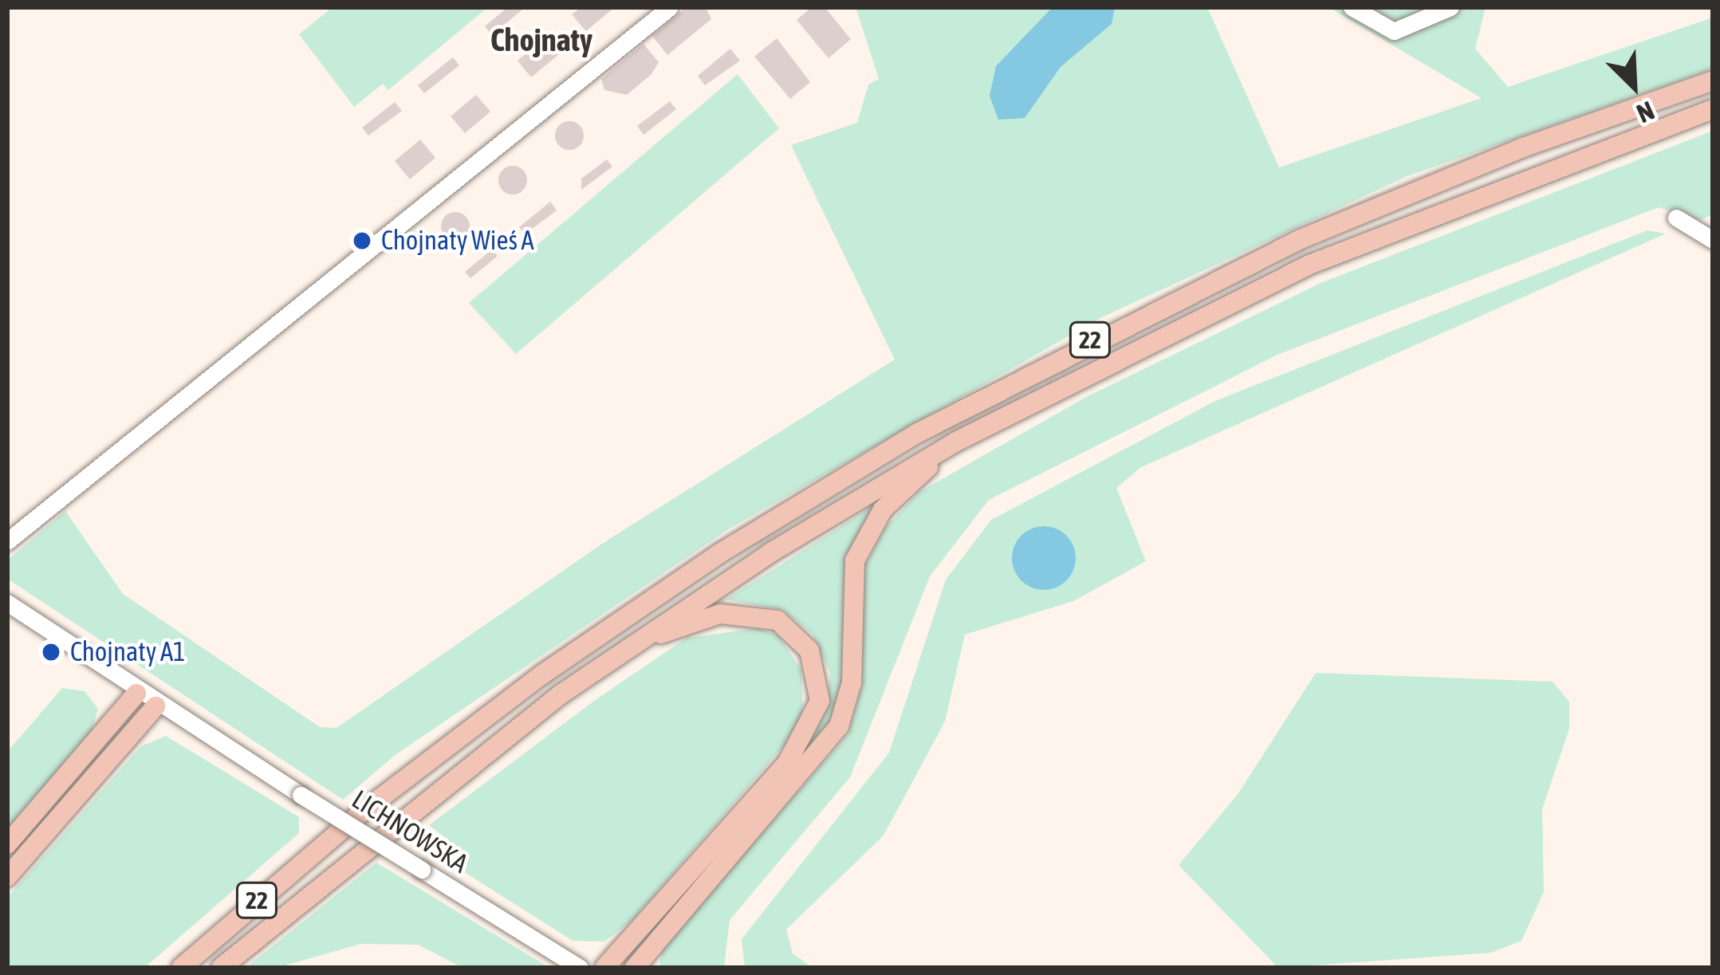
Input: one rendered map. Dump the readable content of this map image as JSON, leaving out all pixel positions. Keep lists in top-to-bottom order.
{
  "streets": {
    "main road": ["22"],
    "street": ["LICHNOWSKA"]
  },
  "districts": ["Chojnaty"],
  "places": ["Chojnaty Wieś A", "Chojnaty A1"],
  "north": "bottom right"
}
